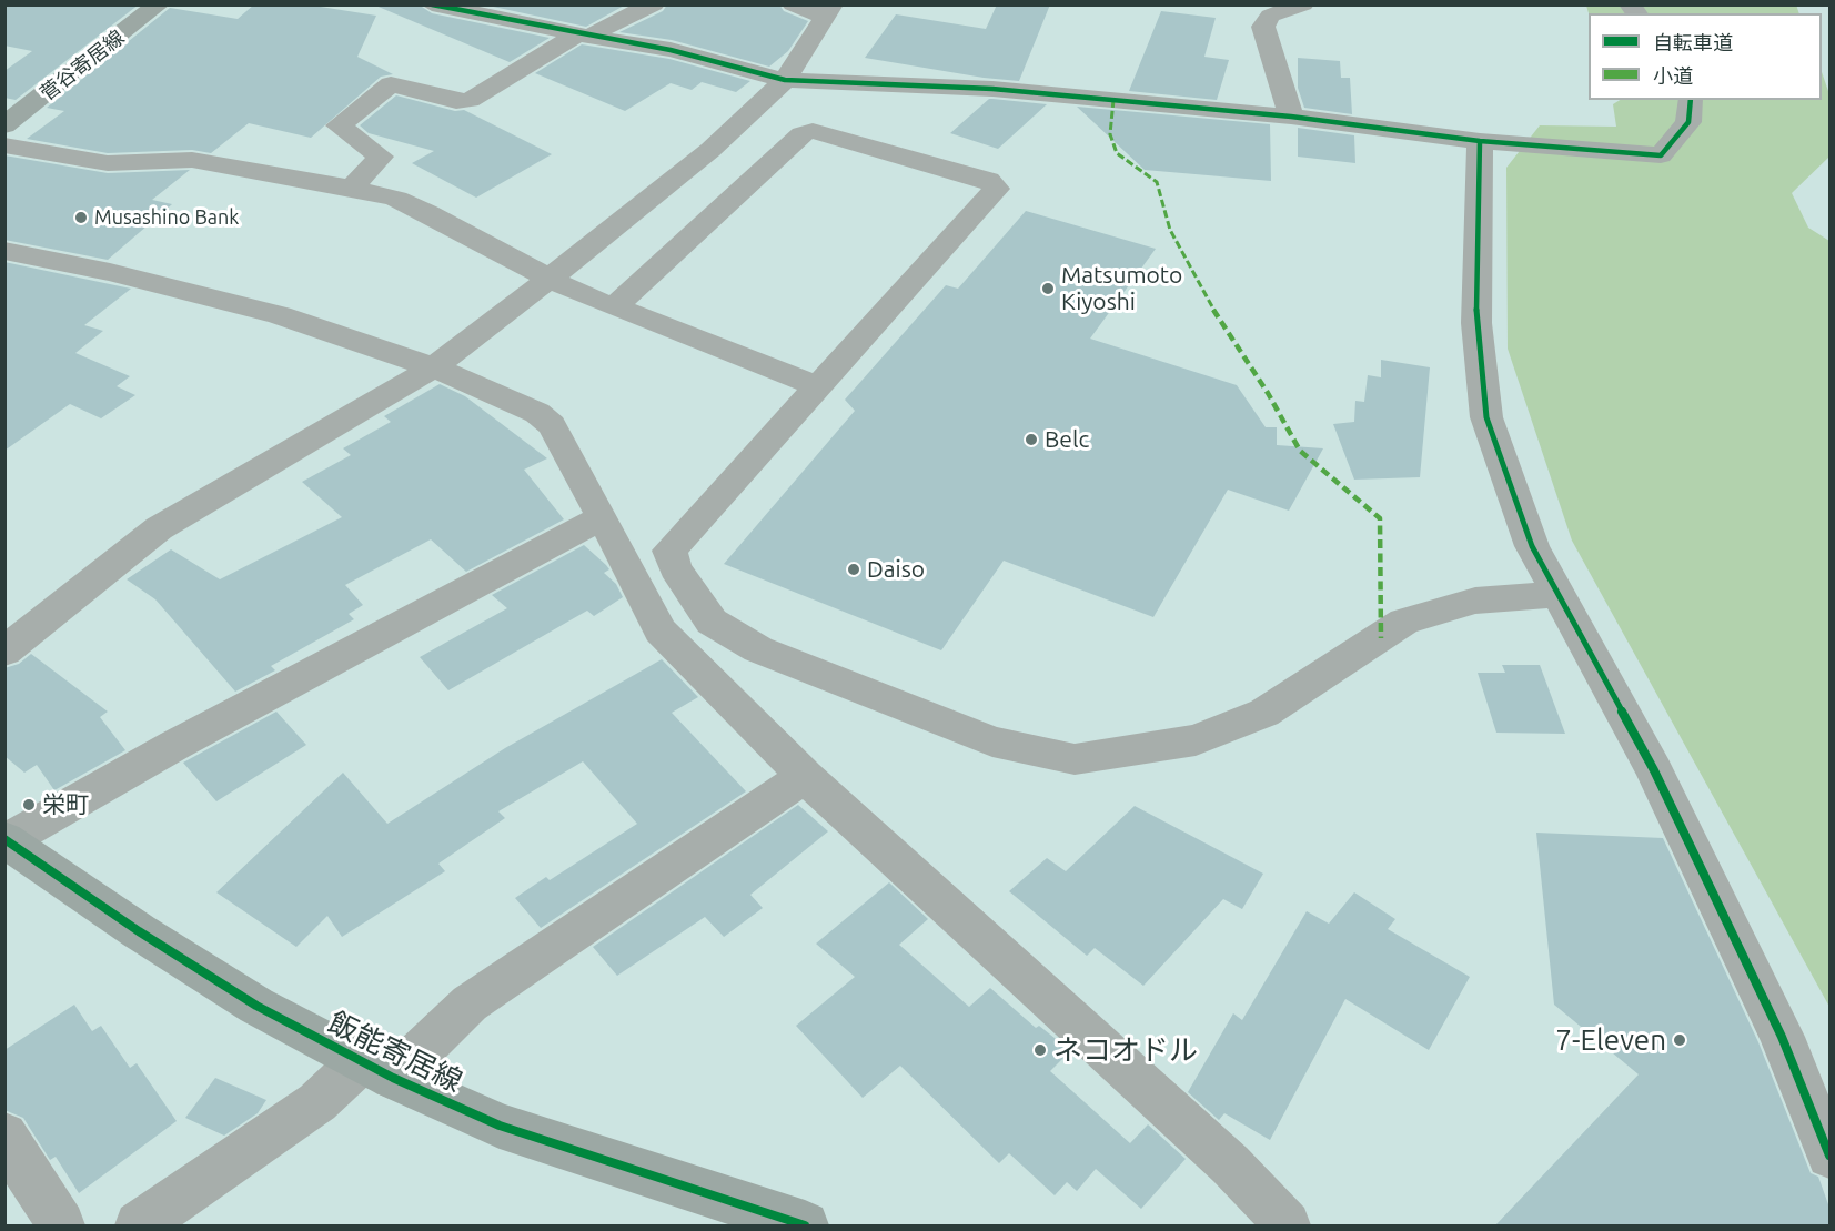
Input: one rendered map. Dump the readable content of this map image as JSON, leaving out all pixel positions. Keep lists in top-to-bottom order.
{
  "streets": {
    "main road": ["菅谷寄居線", "飯能寄居線"]
  },
  "places": [
    "Musashino Bank",
    "Matsumoto Kiyoshi",
    "Belc",
    "Daiso",
    "栄町",
    "7-Eleven",
    "ネコオドル"
  ],
  "legend": ["自転車道", "小道"]
}
